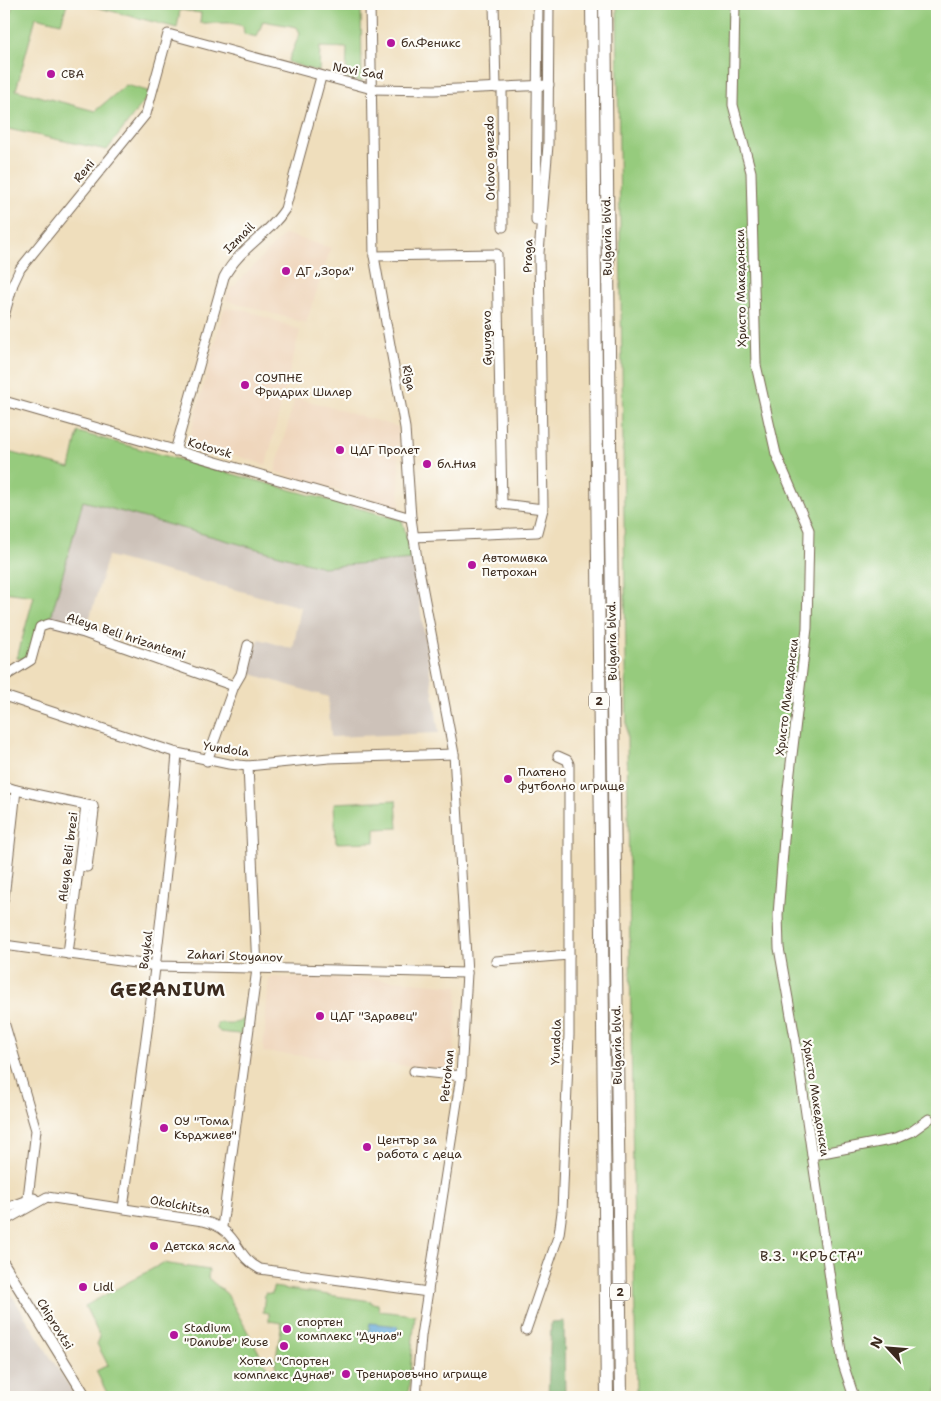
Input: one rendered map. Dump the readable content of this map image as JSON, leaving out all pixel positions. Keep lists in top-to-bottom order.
{
  "streets": {
    "highway": ["Bulgaria blvd.", "2"],
    "main road": ["Chiprovtsi"],
    "street": [
      "Novi Sad",
      "Orlovo gnezdo",
      "Reni",
      "Izmail",
      "Praga",
      "Христо Македонски",
      "Gyurgevo",
      "Riga",
      "Kotovsk",
      "Aleya Beli hrizantemi",
      "Yundola",
      "Aleya Beli brezi",
      "Baykal",
      "Zahari Stoyanov",
      "Petrohan",
      "Okolchitsa"
    ]
  },
  "crossings": [
    ["Novi Sad", "Orlovo gnezdo"],
    ["Novi Sad", "Reni"],
    ["Novi Sad", "Izmail"],
    ["Novi Sad", "Praga"],
    ["Novi Sad", "Riga"],
    ["Izmail", "Kotovsk"],
    ["Praga", "Gyurgevo"],
    ["Gyurgevo", "Riga"],
    ["Riga", "Kotovsk"],
    ["Riga", "Yundola"],
    ["Riga", "Petrohan"],
    ["Yundola", "Baykal"],
    ["Yundola", "Petrohan"],
    ["Aleya Beli brezi", "Zahari Stoyanov"],
    ["Baykal", "Zahari Stoyanov"],
    ["Baykal", "Okolchitsa"],
    ["Zahari Stoyanov", "Petrohan"],
    ["Petrohan", "Okolchitsa"]
  ],
  "districts": ["GERANIUM", "В.З. \"КРЪСТА\""],
  "places": [
    "бл.Феникс",
    "CBA",
    "ДГ „Зора\"",
    "СОУПНЕ Фридрих Шилер",
    "ЦДГ Пролет",
    "бл.Ния",
    "Автомивка Петрохан",
    "Платено футболно игрище",
    "ЦДГ \"Здравец\"",
    "ОУ \"Тома Кърджиев\"",
    "Център за работа с деца",
    "Детска ясла",
    "Lidl",
    "спортен комплекс \"Дунав\"",
    "Stadium \"Danube\" Ruse",
    "Хотел \"Спортен комплекс Дунав\"",
    "Тренировъчно игрище"
  ],
  "north": "top left"
}
